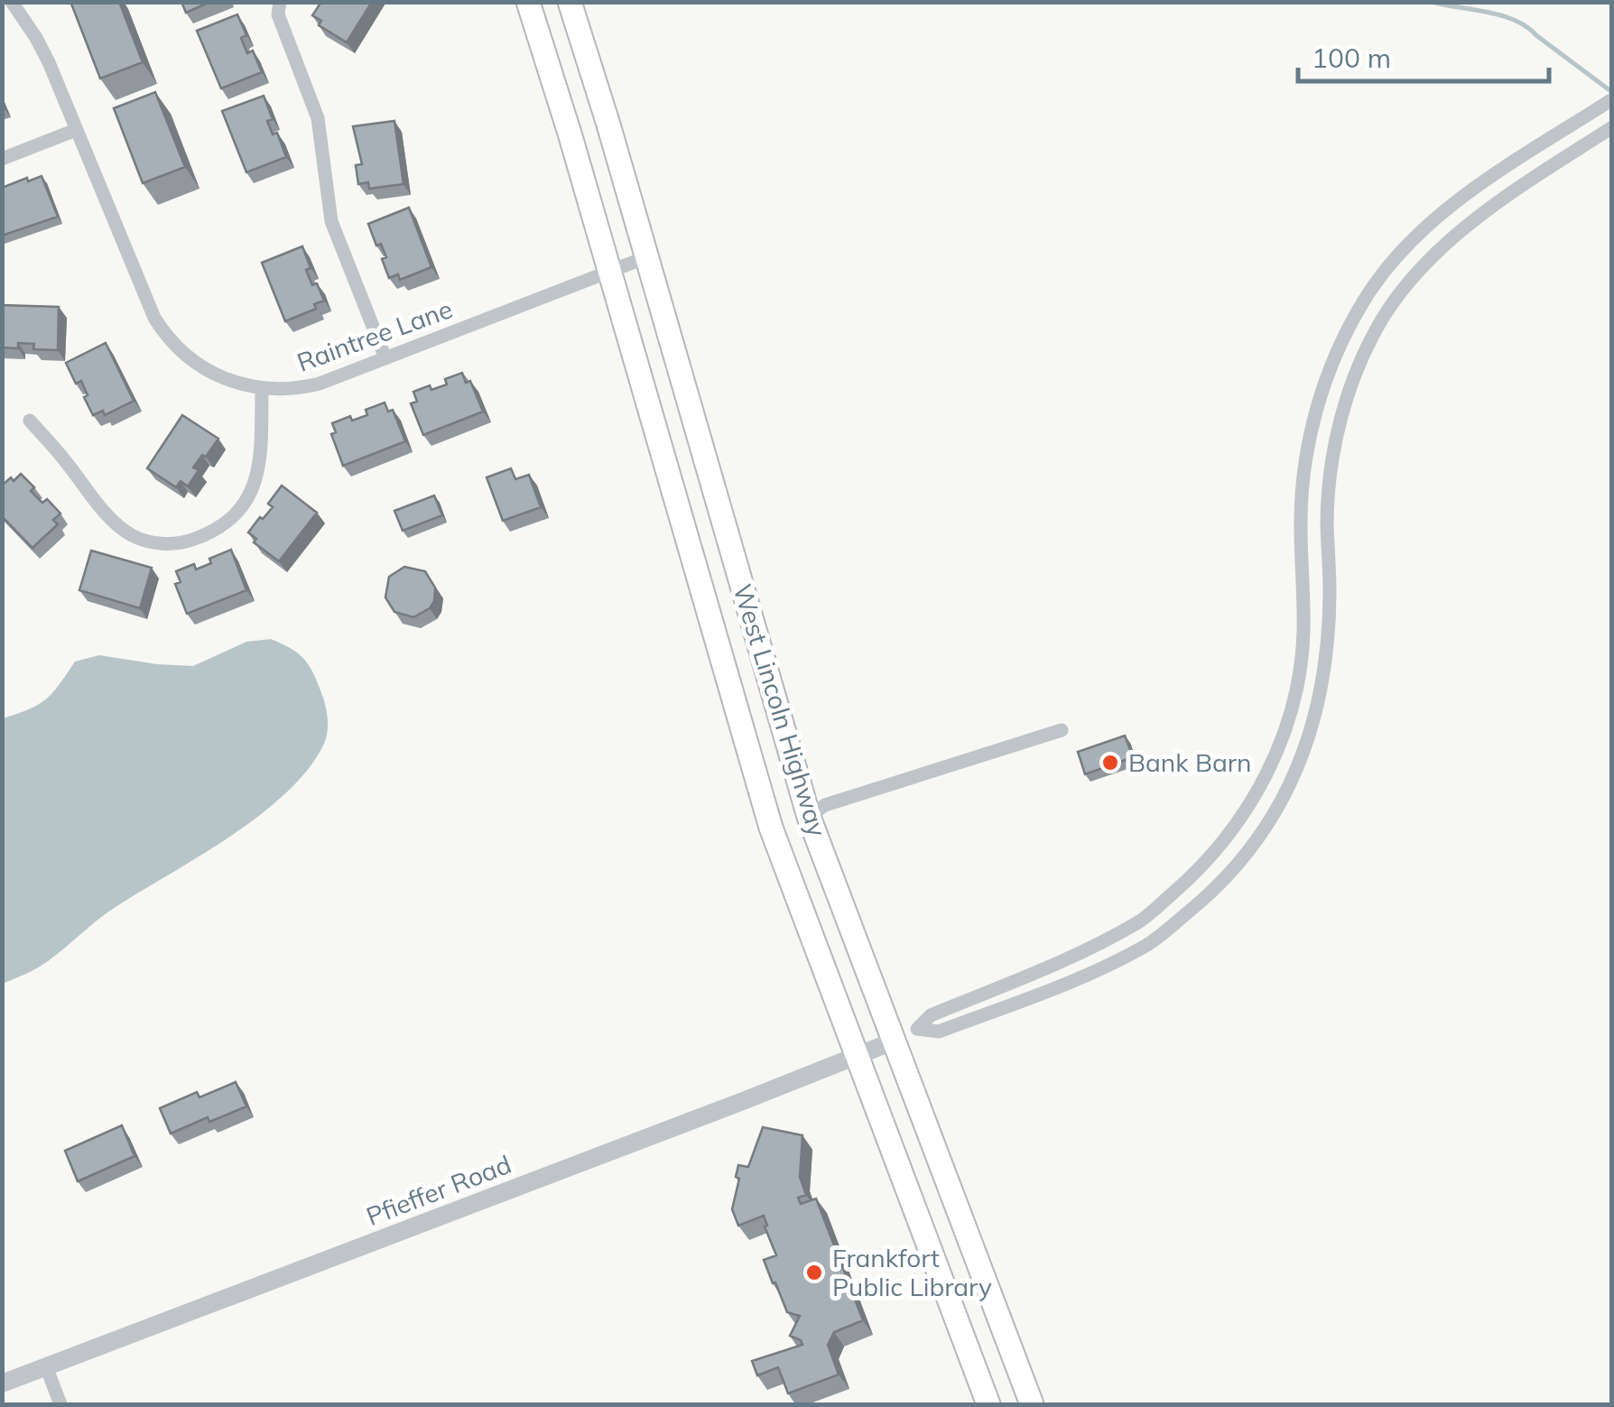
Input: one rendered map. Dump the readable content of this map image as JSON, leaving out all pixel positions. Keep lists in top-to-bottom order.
{
  "streets": {
    "main road": ["West Lincoln Highway"],
    "street": ["Raintree Lane", "Pfieffer Road"]
  },
  "crossings": [
    ["Raintree Lane", "West Lincoln Highway"],
    ["West Lincoln Highway", "Pfieffer Road"]
  ],
  "places": ["Bank Barn", "Frankfort Public Library"],
  "scale_bar": "100 m"
}
